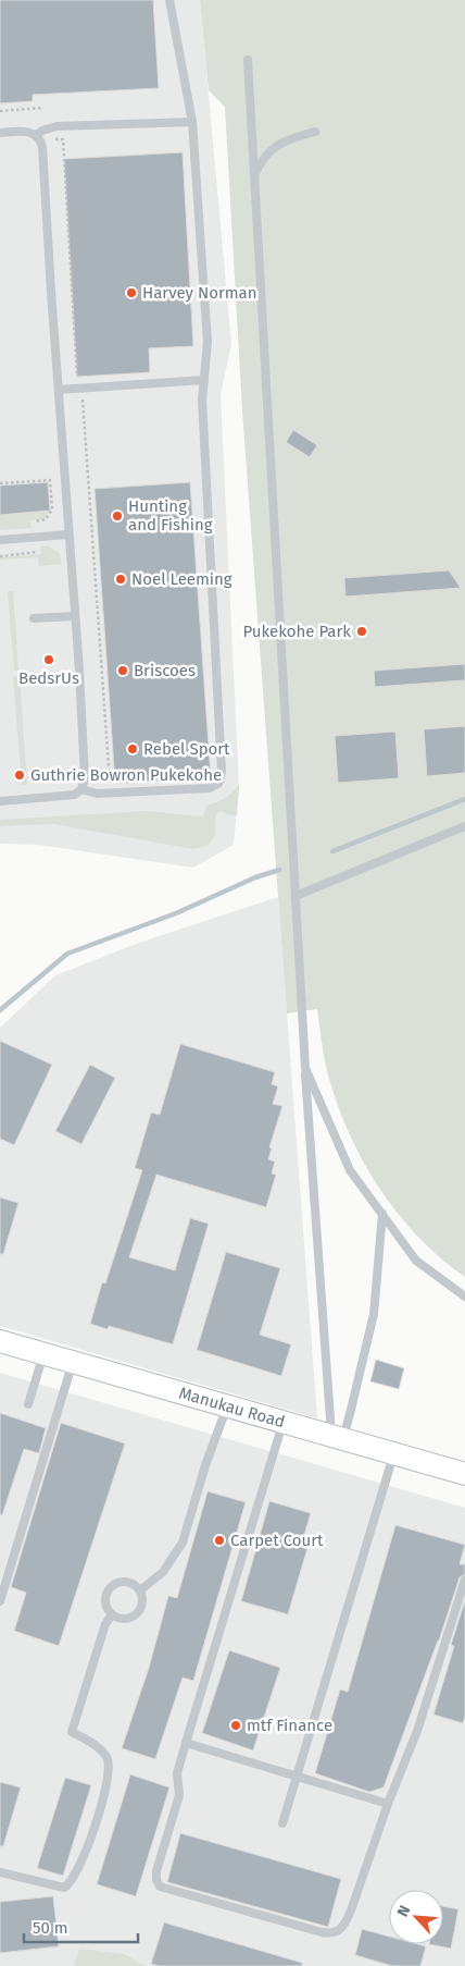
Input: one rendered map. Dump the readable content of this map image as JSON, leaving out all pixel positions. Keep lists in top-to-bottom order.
{
  "streets": {
    "main road": ["Manukau Road"]
  },
  "places": [
    "Harvey Norman",
    "Hunting and Fishing",
    "Noel Leeming",
    "Pukekohe Park",
    "BedsrUs",
    "Briscoes",
    "Rebel Sport",
    "Guthrie Bowron Pukekohe",
    "Carpet Court",
    "mtf Finance"
  ],
  "scale_bar": "50 m",
  "north": "top left"
}
